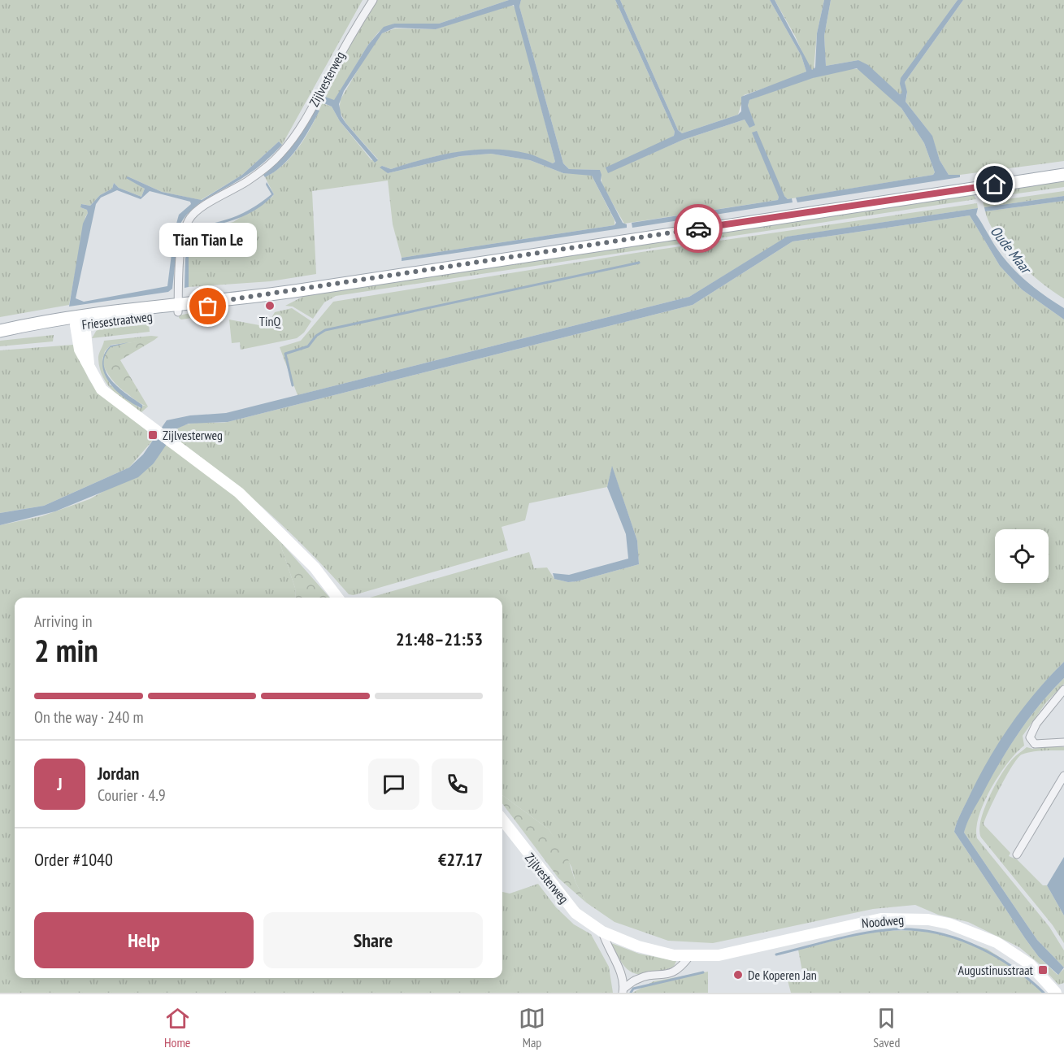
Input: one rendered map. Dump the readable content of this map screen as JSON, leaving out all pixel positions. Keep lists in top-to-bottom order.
{
  "streets": {
    "main road": ["Zijlvesterweg", "Friesestraatweg", "Noodweg"]
  },
  "crossings": [
    ["Zijlvesterweg", "Friesestraatweg"],
    ["Zijlvesterweg", "Noodweg"]
  ],
  "water": ["Oude Maar"],
  "places": {
    "other": ["TinQ", "Tian Tian Le", "De Koperen Jan"],
    "transit": ["Zijlvesterweg", "Augustinusstraat"]
  },
  "page": {
    "bubble": "Tian Tian Le",
    "heading": ["2 min", "Arriving in", "21:48–21:53"],
    "panel": [
      "Jordan",
      "Courier · 4.9",
      "Order #1040",
      "€27.17"
    ],
    "bar": "On the way · 240 m",
    "round": "J",
    "buttons": ["Help", "Share"],
    "tabs": ["Home", "Map", "Saved"]
  }
}
